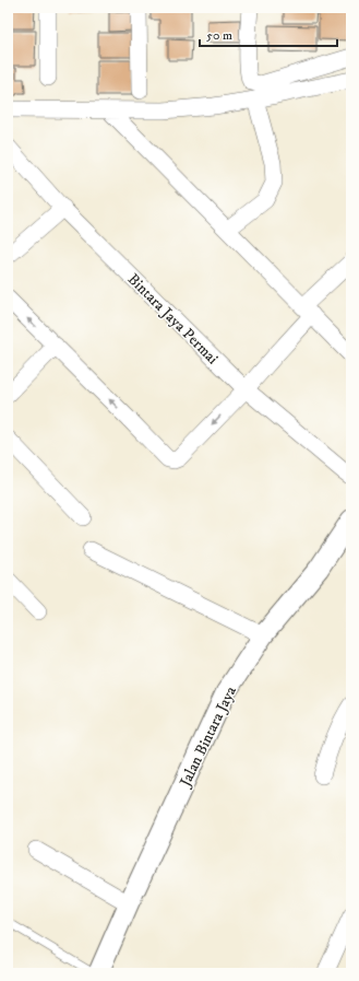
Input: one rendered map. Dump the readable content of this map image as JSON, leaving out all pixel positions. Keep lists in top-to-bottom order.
{
  "streets": {
    "street": ["Bintara Jaya Permai", "Jalan Bintara Jaya"]
  },
  "scale_bar": "50 m"
}
